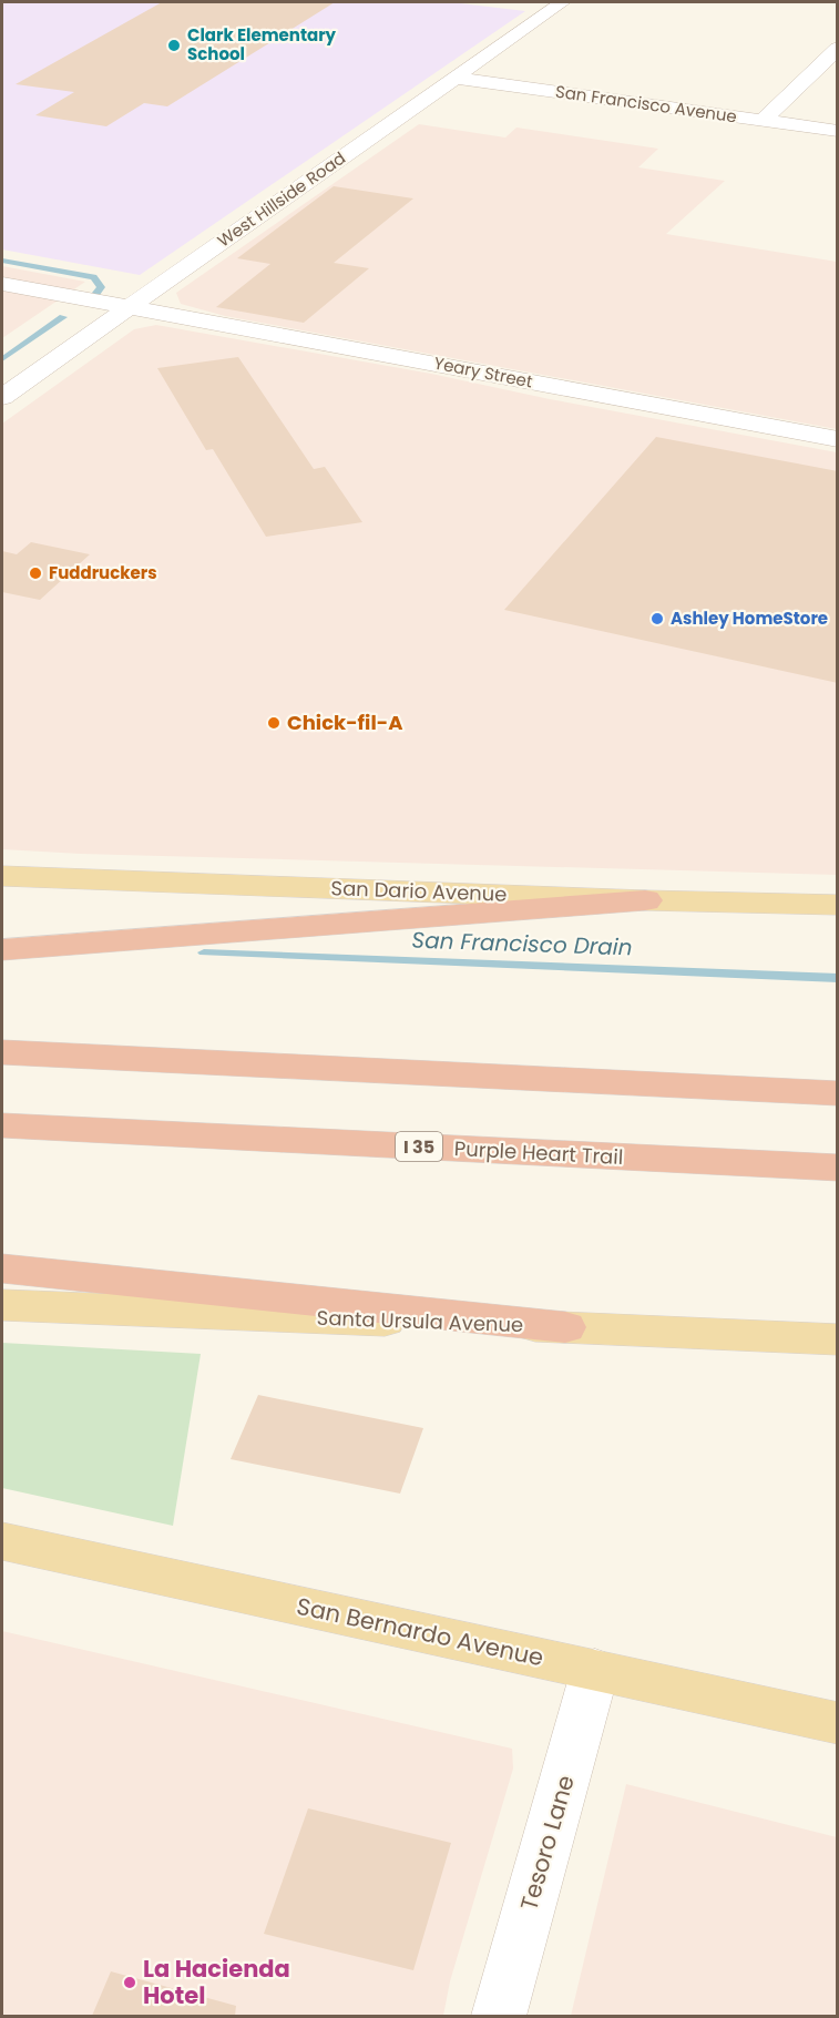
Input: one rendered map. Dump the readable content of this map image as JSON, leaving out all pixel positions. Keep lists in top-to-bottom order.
{
  "streets": {
    "highway": ["I 35", "Purple Heart Trail"],
    "main road": ["San Dario Avenue", "Santa Ursula Avenue", "San Bernardo Avenue"],
    "street": [
      "San Francisco Avenue",
      "West Hillside Road",
      "Yeary Street",
      "Tesoro Lane"
    ]
  },
  "crossings": [
    ["San Francisco Avenue", "West Hillside Road"],
    ["West Hillside Road", "Yeary Street"],
    ["San Bernardo Avenue", "Tesoro Lane"]
  ],
  "water": ["San Francisco Drain"],
  "places": [
    "Clark Elementary School",
    "Fuddruckers",
    "Ashley HomeStore",
    "Chick-fil-A",
    "La Hacienda Hotel"
  ]
}
